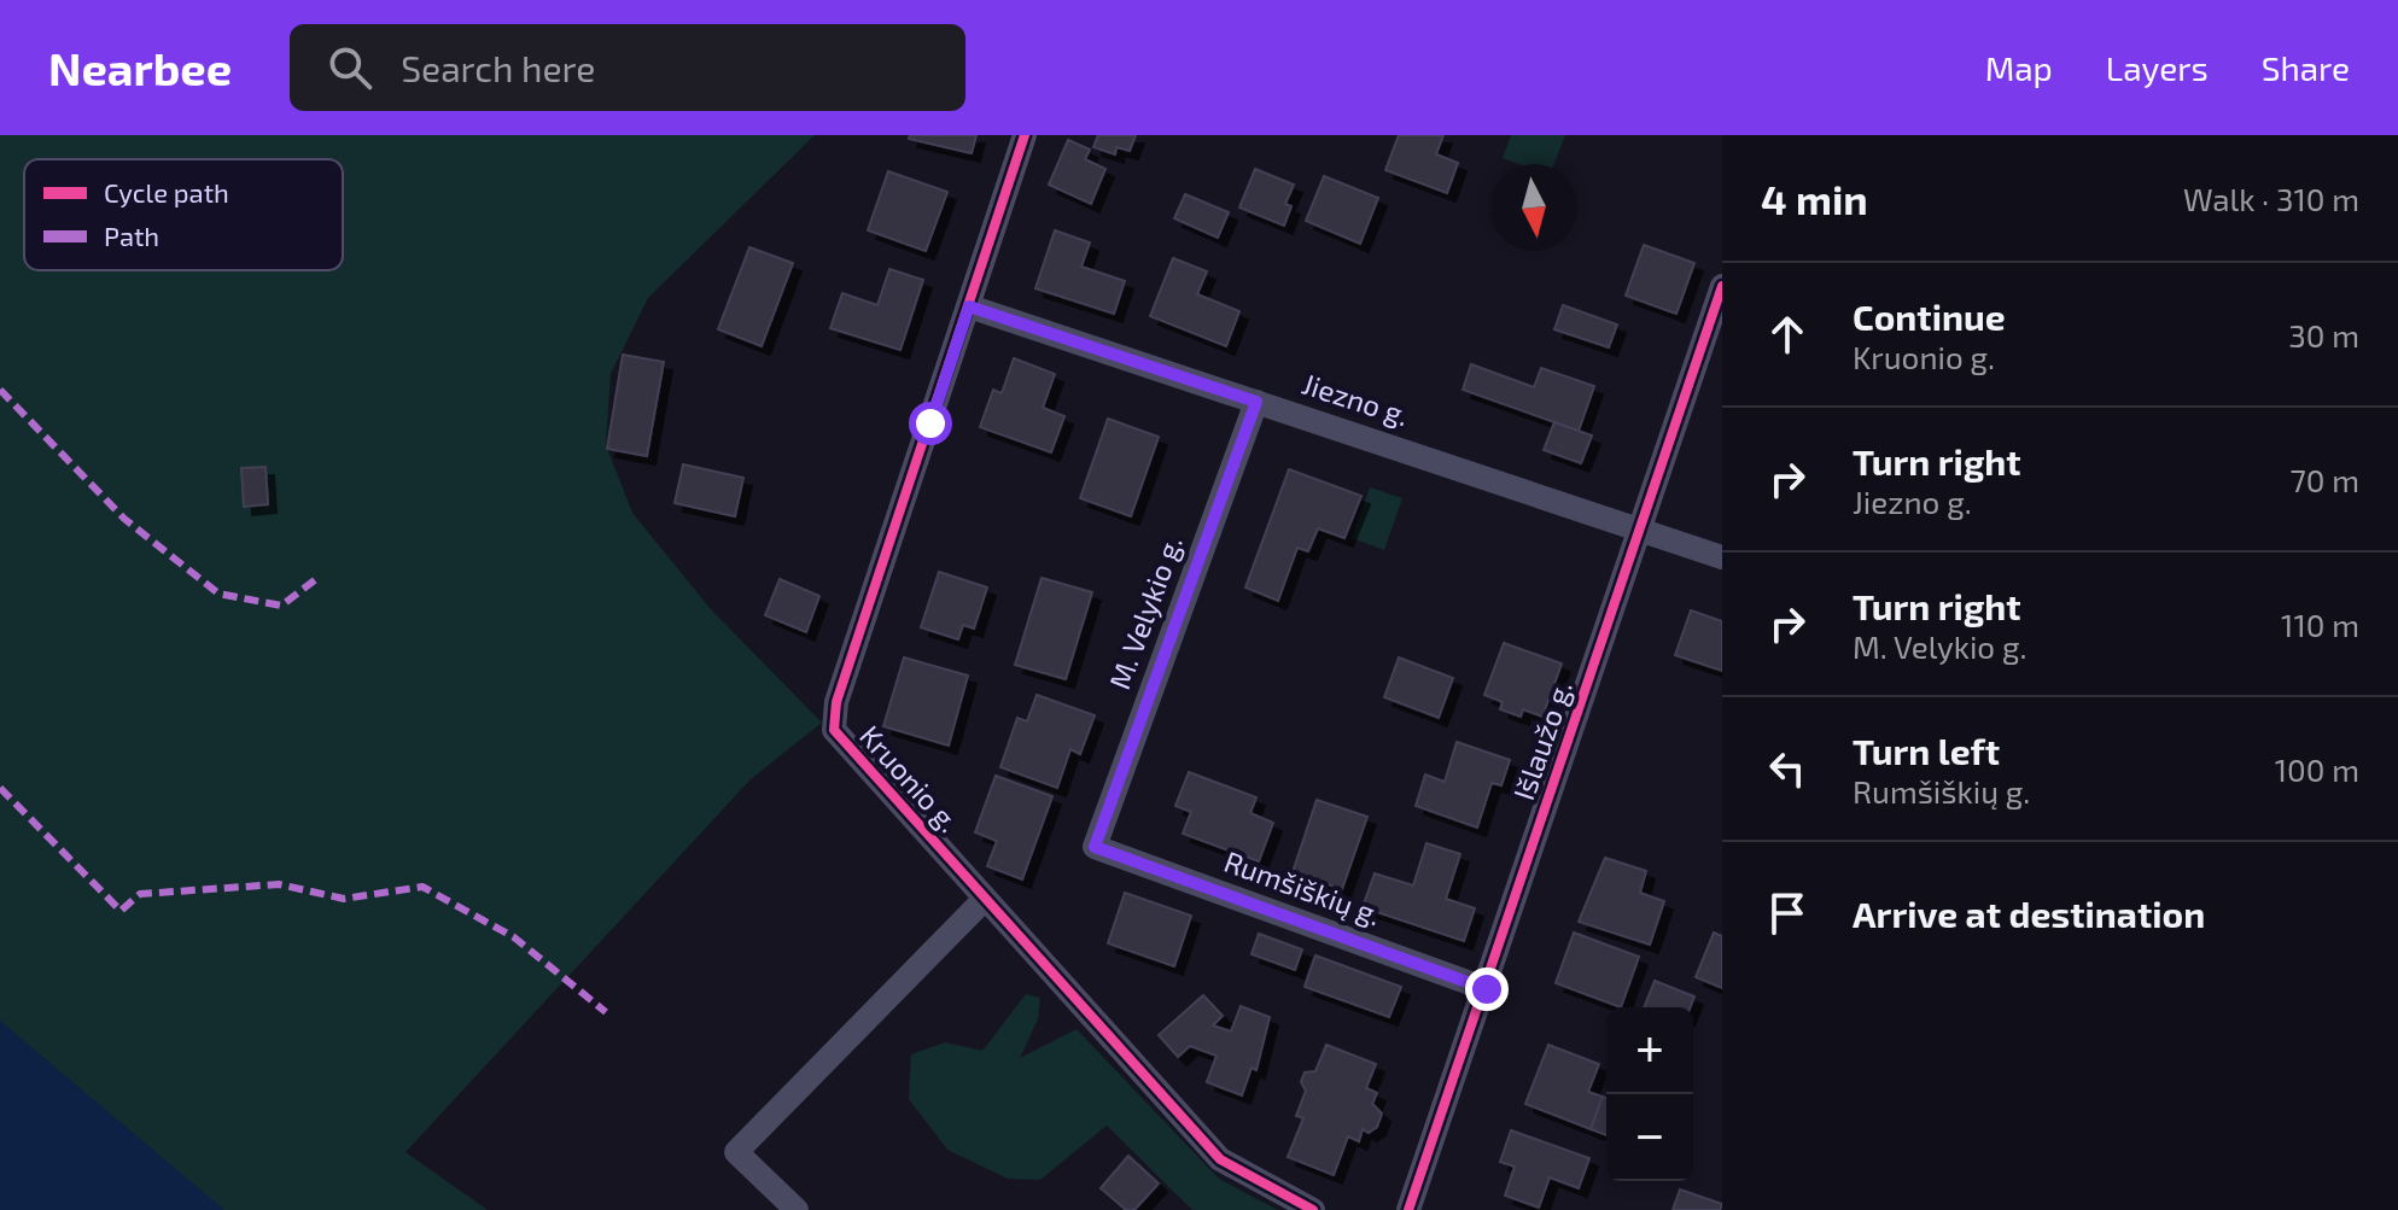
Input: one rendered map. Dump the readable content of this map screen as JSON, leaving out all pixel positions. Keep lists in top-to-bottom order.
{
  "streets": {
    "street": [
      "Jiezno g.",
      "M. Velykio g.",
      "Išlaužo g.",
      "Kruonio g.",
      "Rumšiškių g."
    ]
  },
  "crossings": [
    ["Jiezno g.", "M. Velykio g."],
    ["Jiezno g.", "Išlaužo g."],
    ["Jiezno g.", "Kruonio g."],
    ["M. Velykio g.", "Rumšiškių g."],
    ["Išlaužo g.", "Rumšiškių g."]
  ],
  "legend": ["Cycle path", "Path"],
  "north": "bottom",
  "page": {
    "header": "Nearbee",
    "search": "Search here",
    "nav": ["Map", "Layers", "Share"],
    "heading": ["4 min", "Walk · 310 m"],
    "list": [
      ["Continue", "Kruonio g.", "30 m"],
      ["Turn right", "Jiezno g.", "70 m"],
      ["Turn right", "M. Velykio g.", "110 m"],
      ["Turn left", "Rumšiškių g.", "100 m"],
      "Arrive at destination"
    ],
    "map_buttons": ["+", "−"]
  }
}
